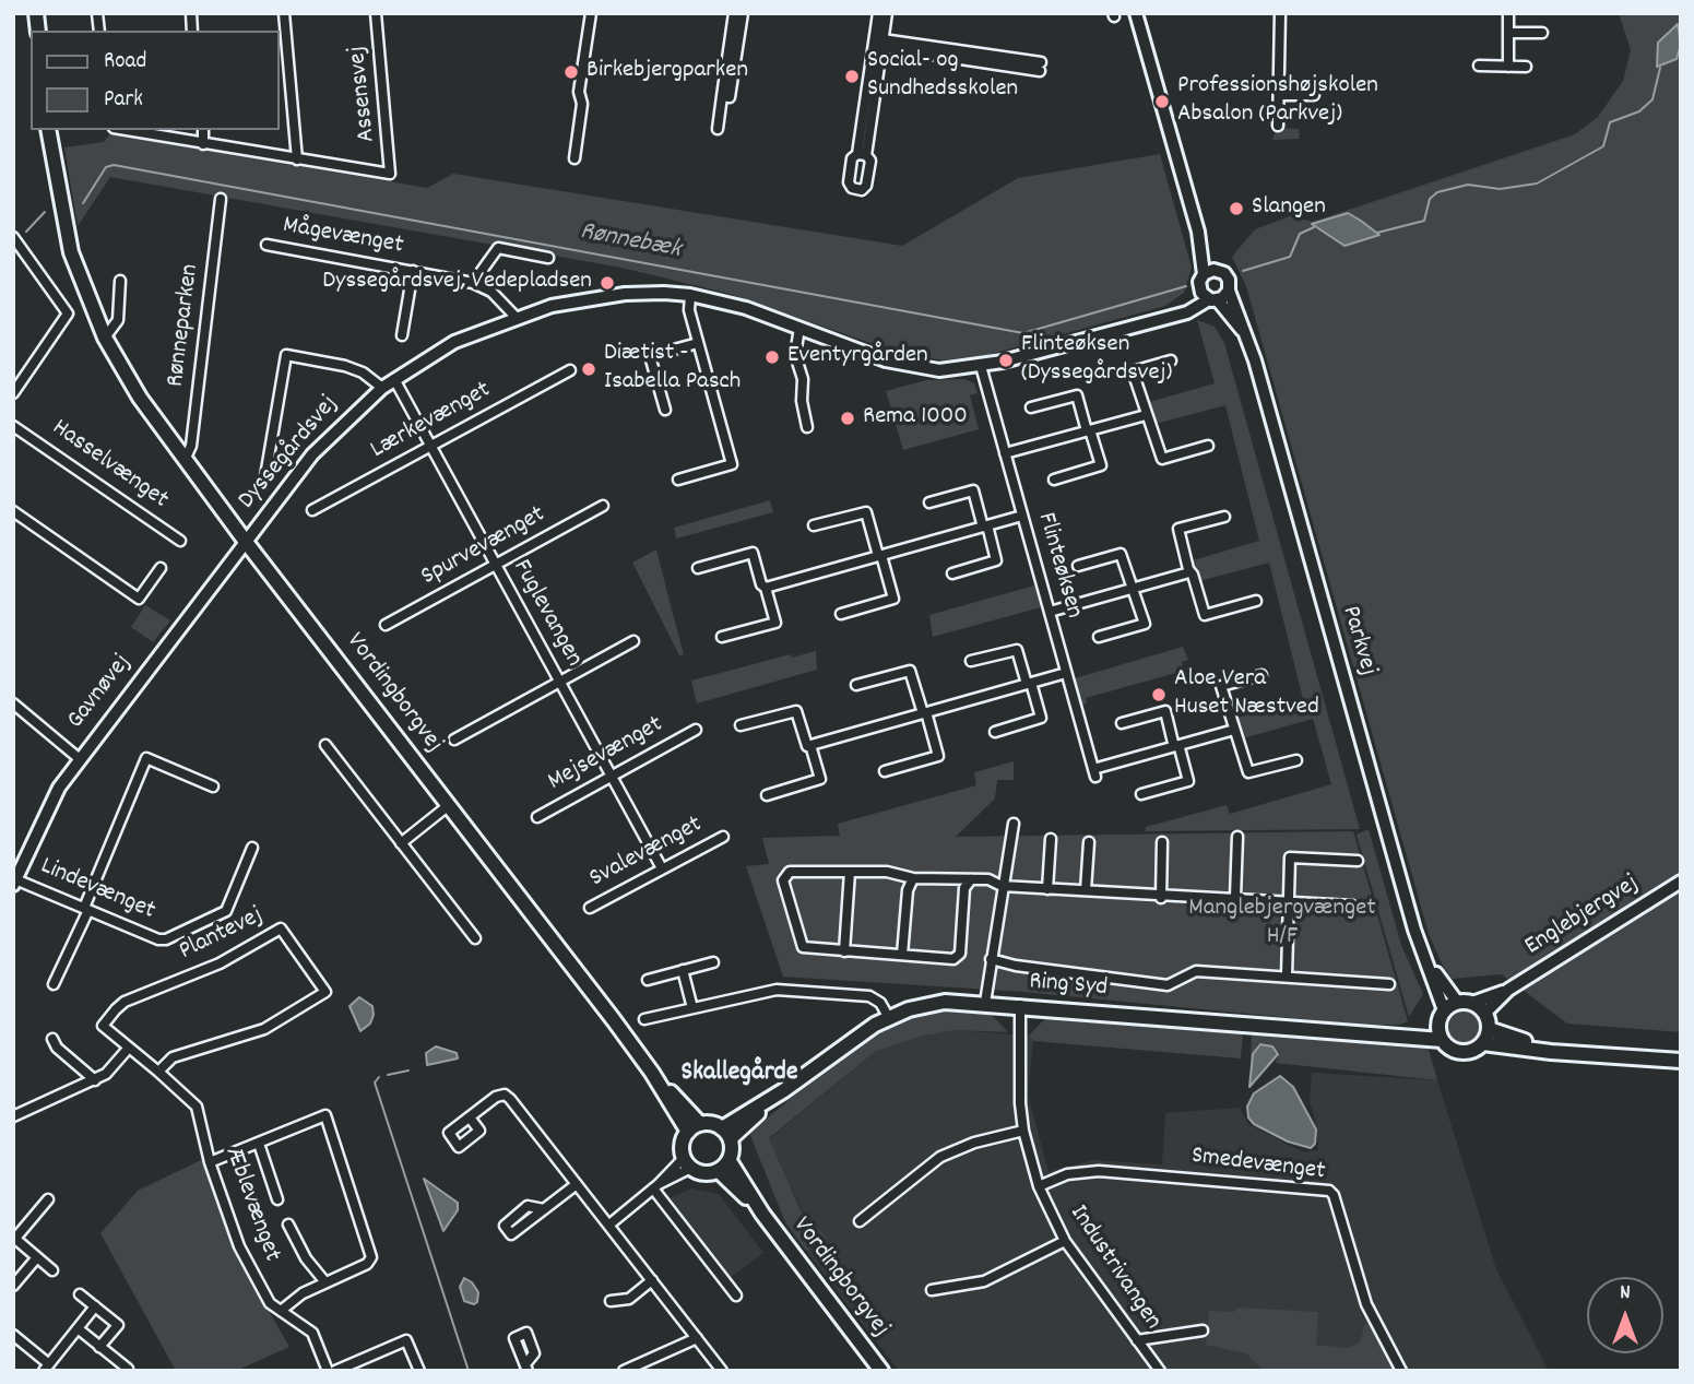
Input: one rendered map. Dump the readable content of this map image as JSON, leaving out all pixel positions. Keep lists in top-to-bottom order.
{
  "streets": {
    "main road": ["Vordingborgvej", "Ring Syd"],
    "street": [
      "Assensvej",
      "Mågevænget",
      "Rønneparken",
      "Lærkevænget",
      "Dyssegårdsvej",
      "Hasselvænget",
      "Spurvevænget",
      "Flinteøksen",
      "Fuglevangen",
      "Parkvej",
      "Gavnøvej",
      "Mejsevænget",
      "Svalevænget",
      "Lindevænget",
      "Englebjergvej",
      "Plantevej",
      "Smedevænget",
      "Æblevænget",
      "Industrivangen"
    ]
  },
  "crossings": [
    ["Mågevænget", "Dyssegårdsvej"],
    ["Rønneparken", "Vordingborgvej"],
    ["Lærkevænget", "Fuglevangen"],
    ["Dyssegårdsvej", "Flinteøksen"],
    ["Dyssegårdsvej", "Fuglevangen"],
    ["Dyssegårdsvej", "Parkvej"],
    ["Dyssegårdsvej", "Gavnøvej"],
    ["Dyssegårdsvej", "Vordingborgvej"],
    ["Spurvevænget", "Fuglevangen"],
    ["Fuglevangen", "Mejsevænget"],
    ["Fuglevangen", "Svalevænget"],
    ["Parkvej", "Englebjergvej"],
    ["Parkvej", "Ring Syd"],
    ["Gavnøvej", "Vordingborgvej"],
    ["Gavnøvej", "Lindevænget"],
    ["Vordingborgvej", "Ring Syd"],
    ["Englebjergvej", "Ring Syd"],
    ["Plantevej", "Æblevænget"],
    ["Ring Syd", "Industrivangen"],
    ["Smedevænget", "Industrivangen"]
  ],
  "districts": ["Skallegårde"],
  "water": ["Rønnebæk"],
  "parks": ["Manglebjergvænget H/F"],
  "places": [
    "Birkebjergparken",
    "Social- og Sundhedsskolen",
    "Professionshøjskolen Absalon (Parkvej)",
    "Slangen",
    "Dyssegårdsvej, Vedepladsen",
    "Eventyrgården",
    "Flinteøksen (Dyssegårdsvej)",
    "Diætist - Isabella Pasch",
    "Rema 1000",
    "Aloe Vera Huset Næstved"
  ],
  "legend": ["Road", "Park"],
  "north": "top"
}
